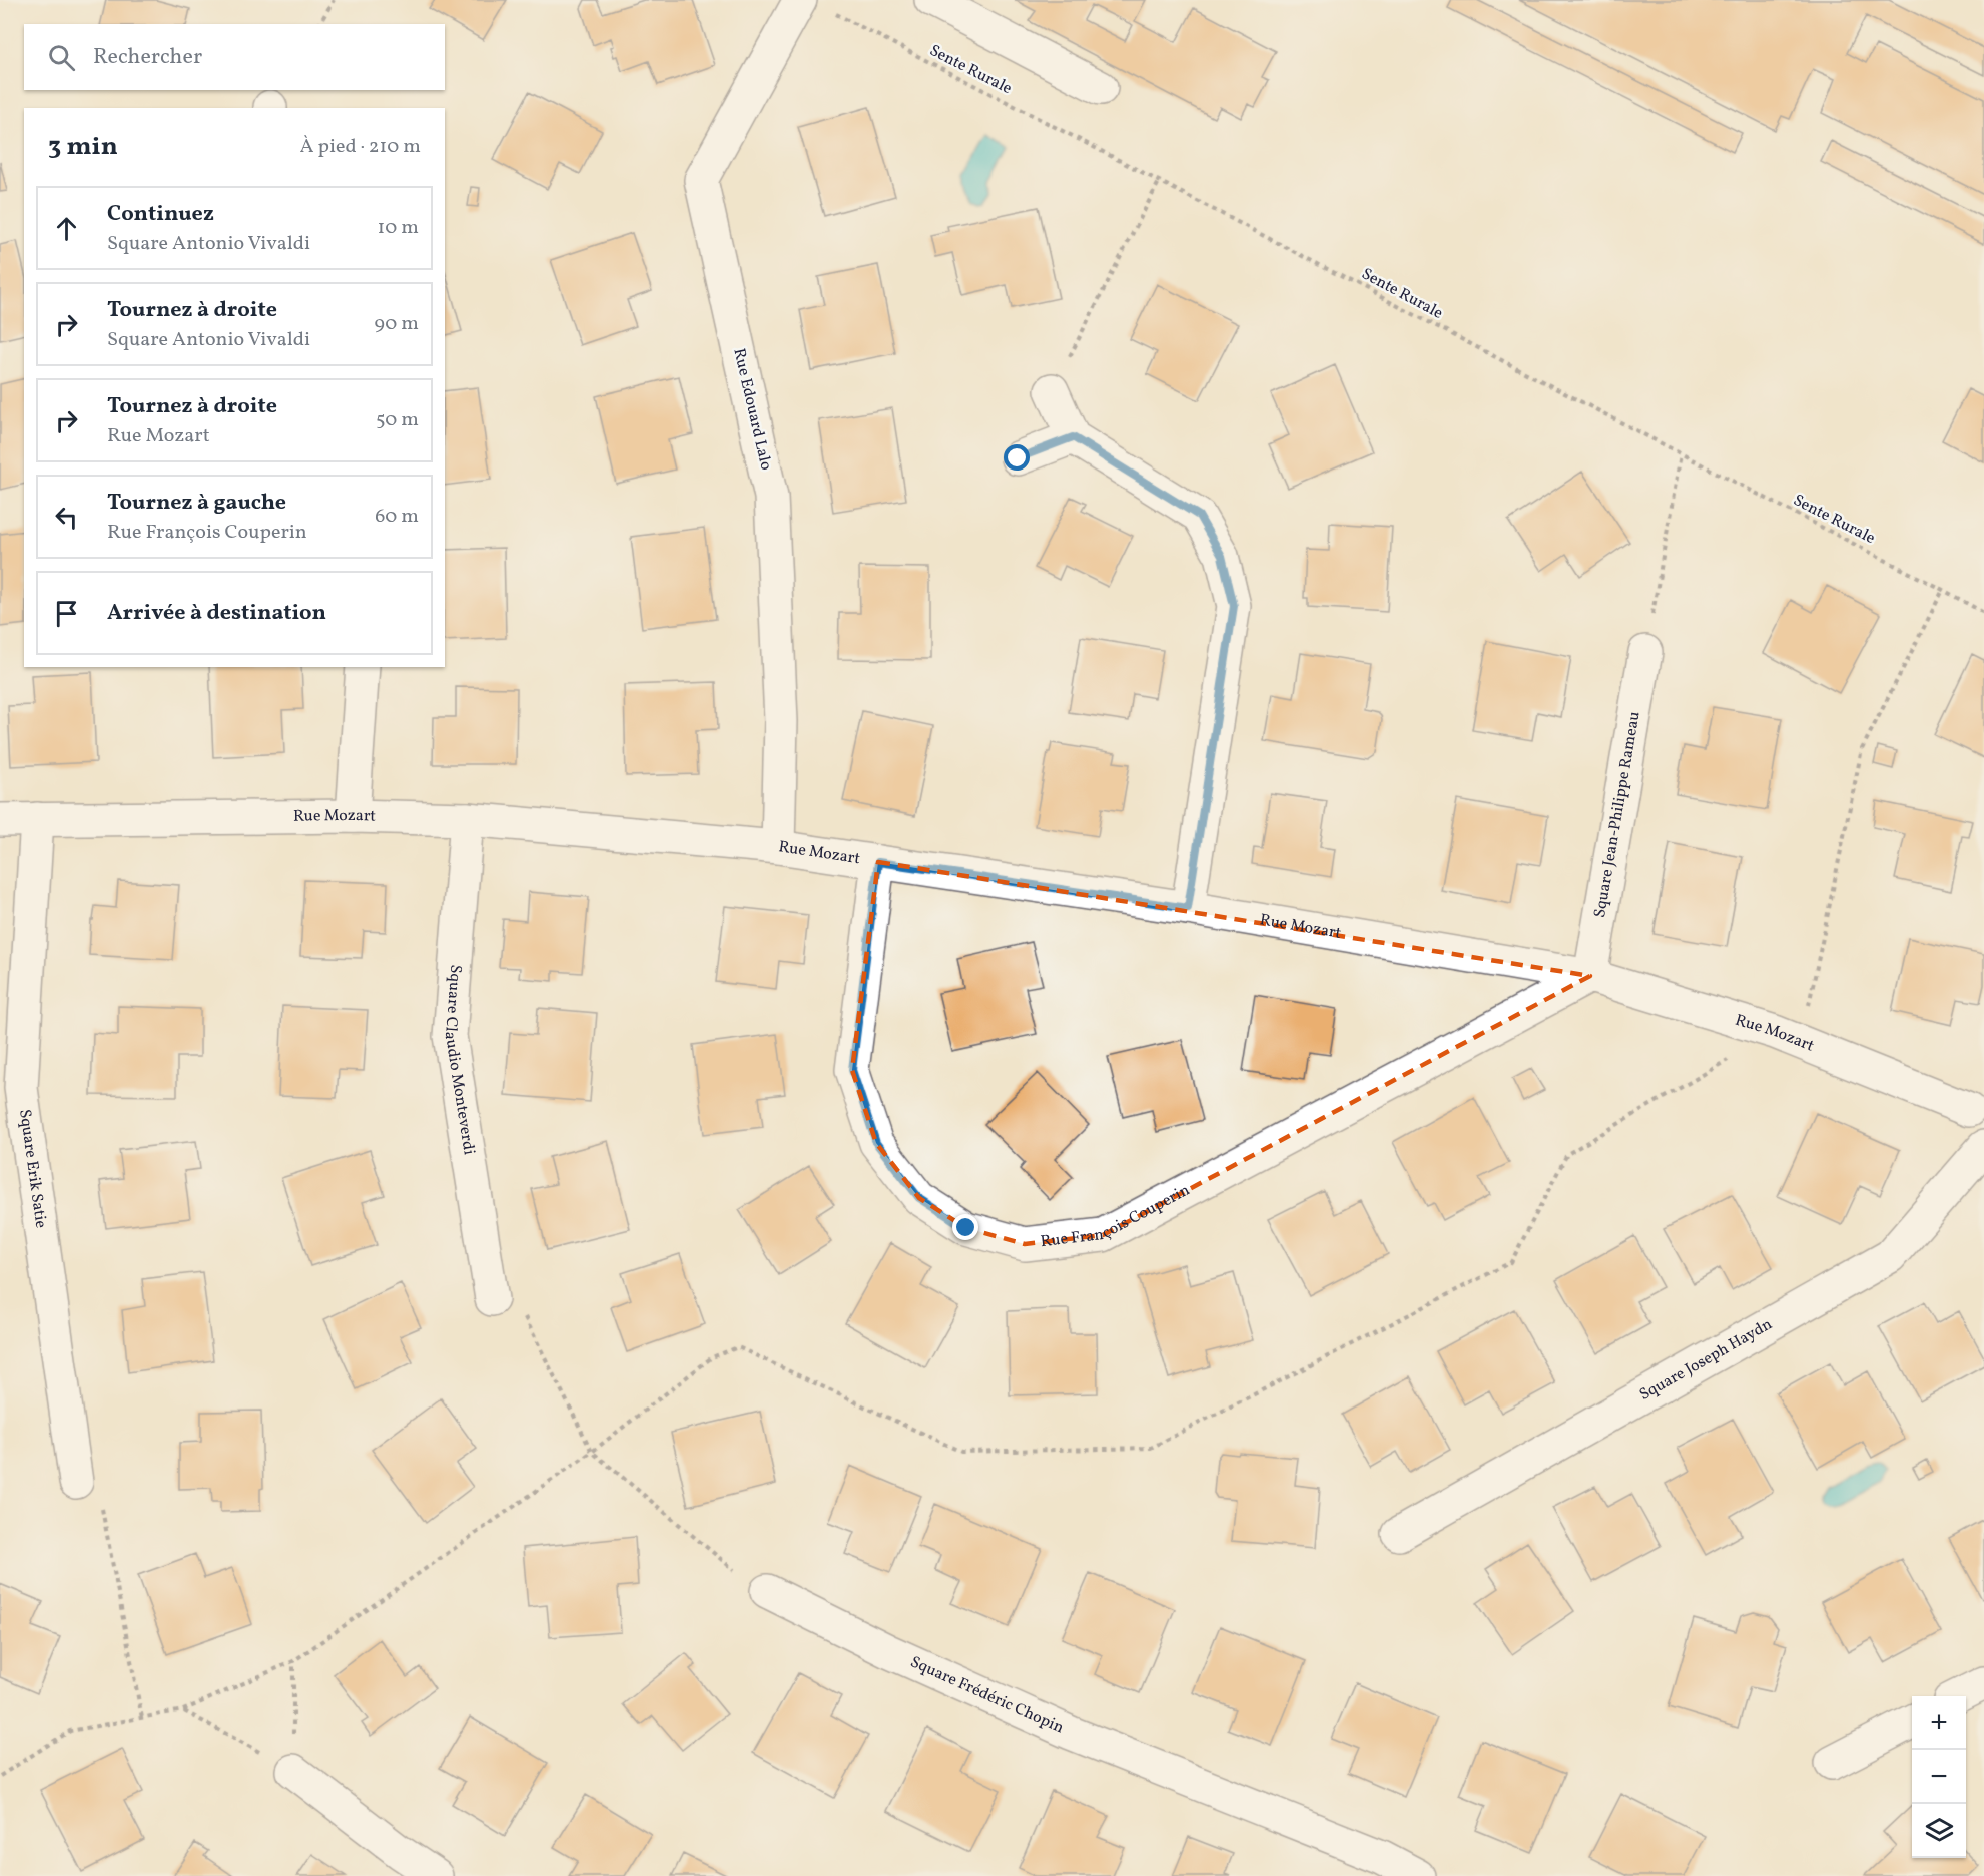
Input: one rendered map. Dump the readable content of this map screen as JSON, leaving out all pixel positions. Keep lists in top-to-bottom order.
{
  "streets": {
    "street": [
      "Rue Edouard Lalo",
      "Square Jean-Philippe Rameau",
      "Rue Mozart",
      "Square Claudio Monteverdi",
      "Square Erik Satie",
      "Rue François Couperin",
      "Square Joseph Haydn",
      "Square Frédéric Chopin"
    ],
    "path": ["Sente Rurale"]
  },
  "crossings": [
    ["Rue Edouard Lalo", "Rue Mozart"],
    ["Square Jean-Philippe Rameau", "Rue Mozart"],
    ["Square Jean-Philippe Rameau", "Rue François Couperin"],
    ["Rue Mozart", "Square Claudio Monteverdi"],
    ["Rue Mozart", "Square Erik Satie"],
    ["Rue Mozart", "Rue François Couperin"],
    ["Rue Mozart", "Square Joseph Haydn"]
  ],
  "page": {
    "search": "Rechercher",
    "heading": ["3 min", "À pied · 210 m"],
    "list": [
      ["Continuez", "Square Antonio Vivaldi", "10 m"],
      ["Tournez à droite", "Square Antonio Vivaldi", "90 m"],
      ["Tournez à droite", "Rue Mozart", "50 m"],
      ["Tournez à gauche", "Rue François Couperin", "60 m"],
      "Arrivée à destination"
    ],
    "map_buttons": ["+", "−"]
  }
}
